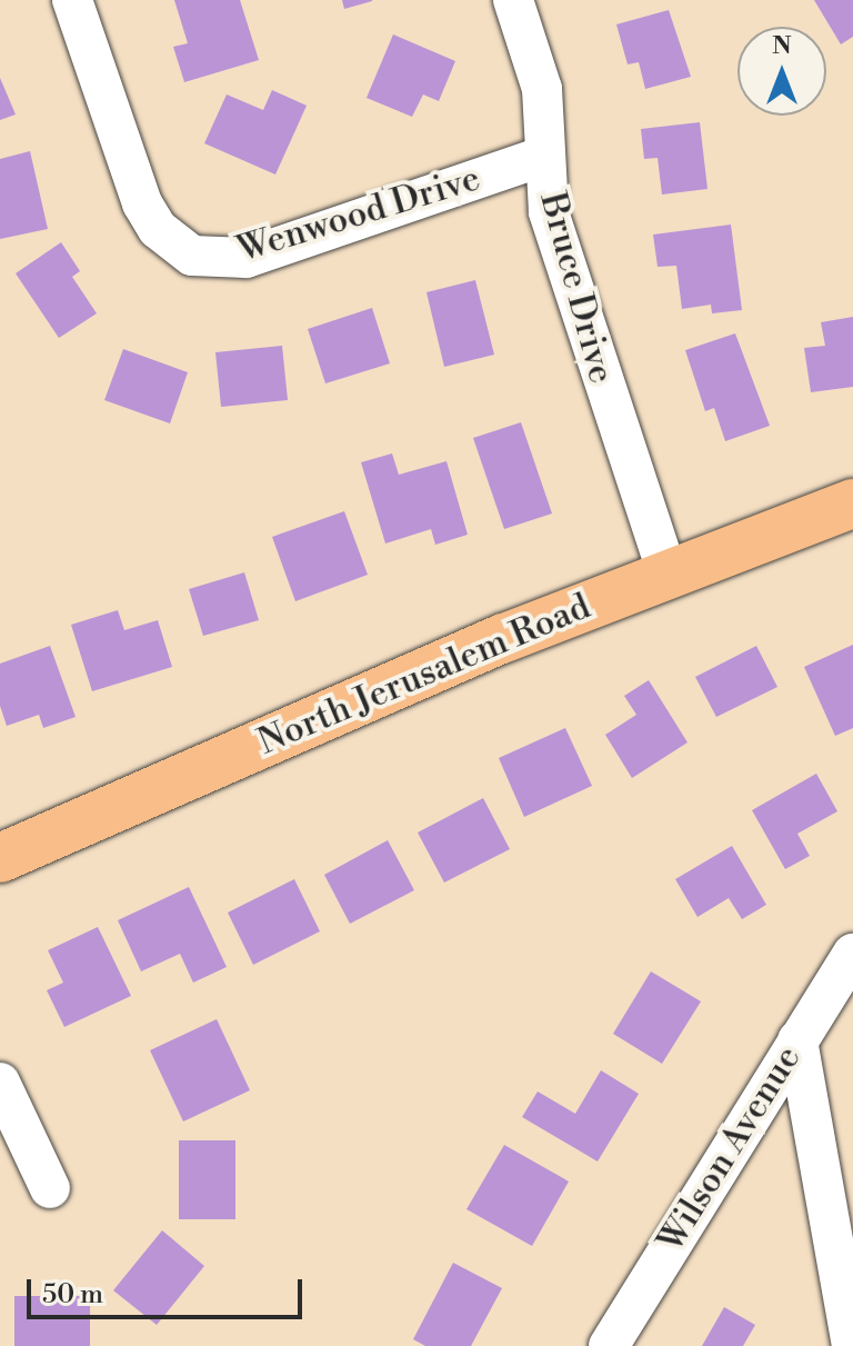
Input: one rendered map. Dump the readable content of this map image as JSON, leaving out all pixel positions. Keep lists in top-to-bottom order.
{
  "streets": {
    "main road": ["North Jerusalem Road"],
    "street": ["Wenwood Drive", "Bruce Drive", "Wilson Avenue"]
  },
  "crossings": [
    ["Wenwood Drive", "Bruce Drive"],
    ["Bruce Drive", "North Jerusalem Road"]
  ],
  "scale_bar": "50 m",
  "north": "top"
}
